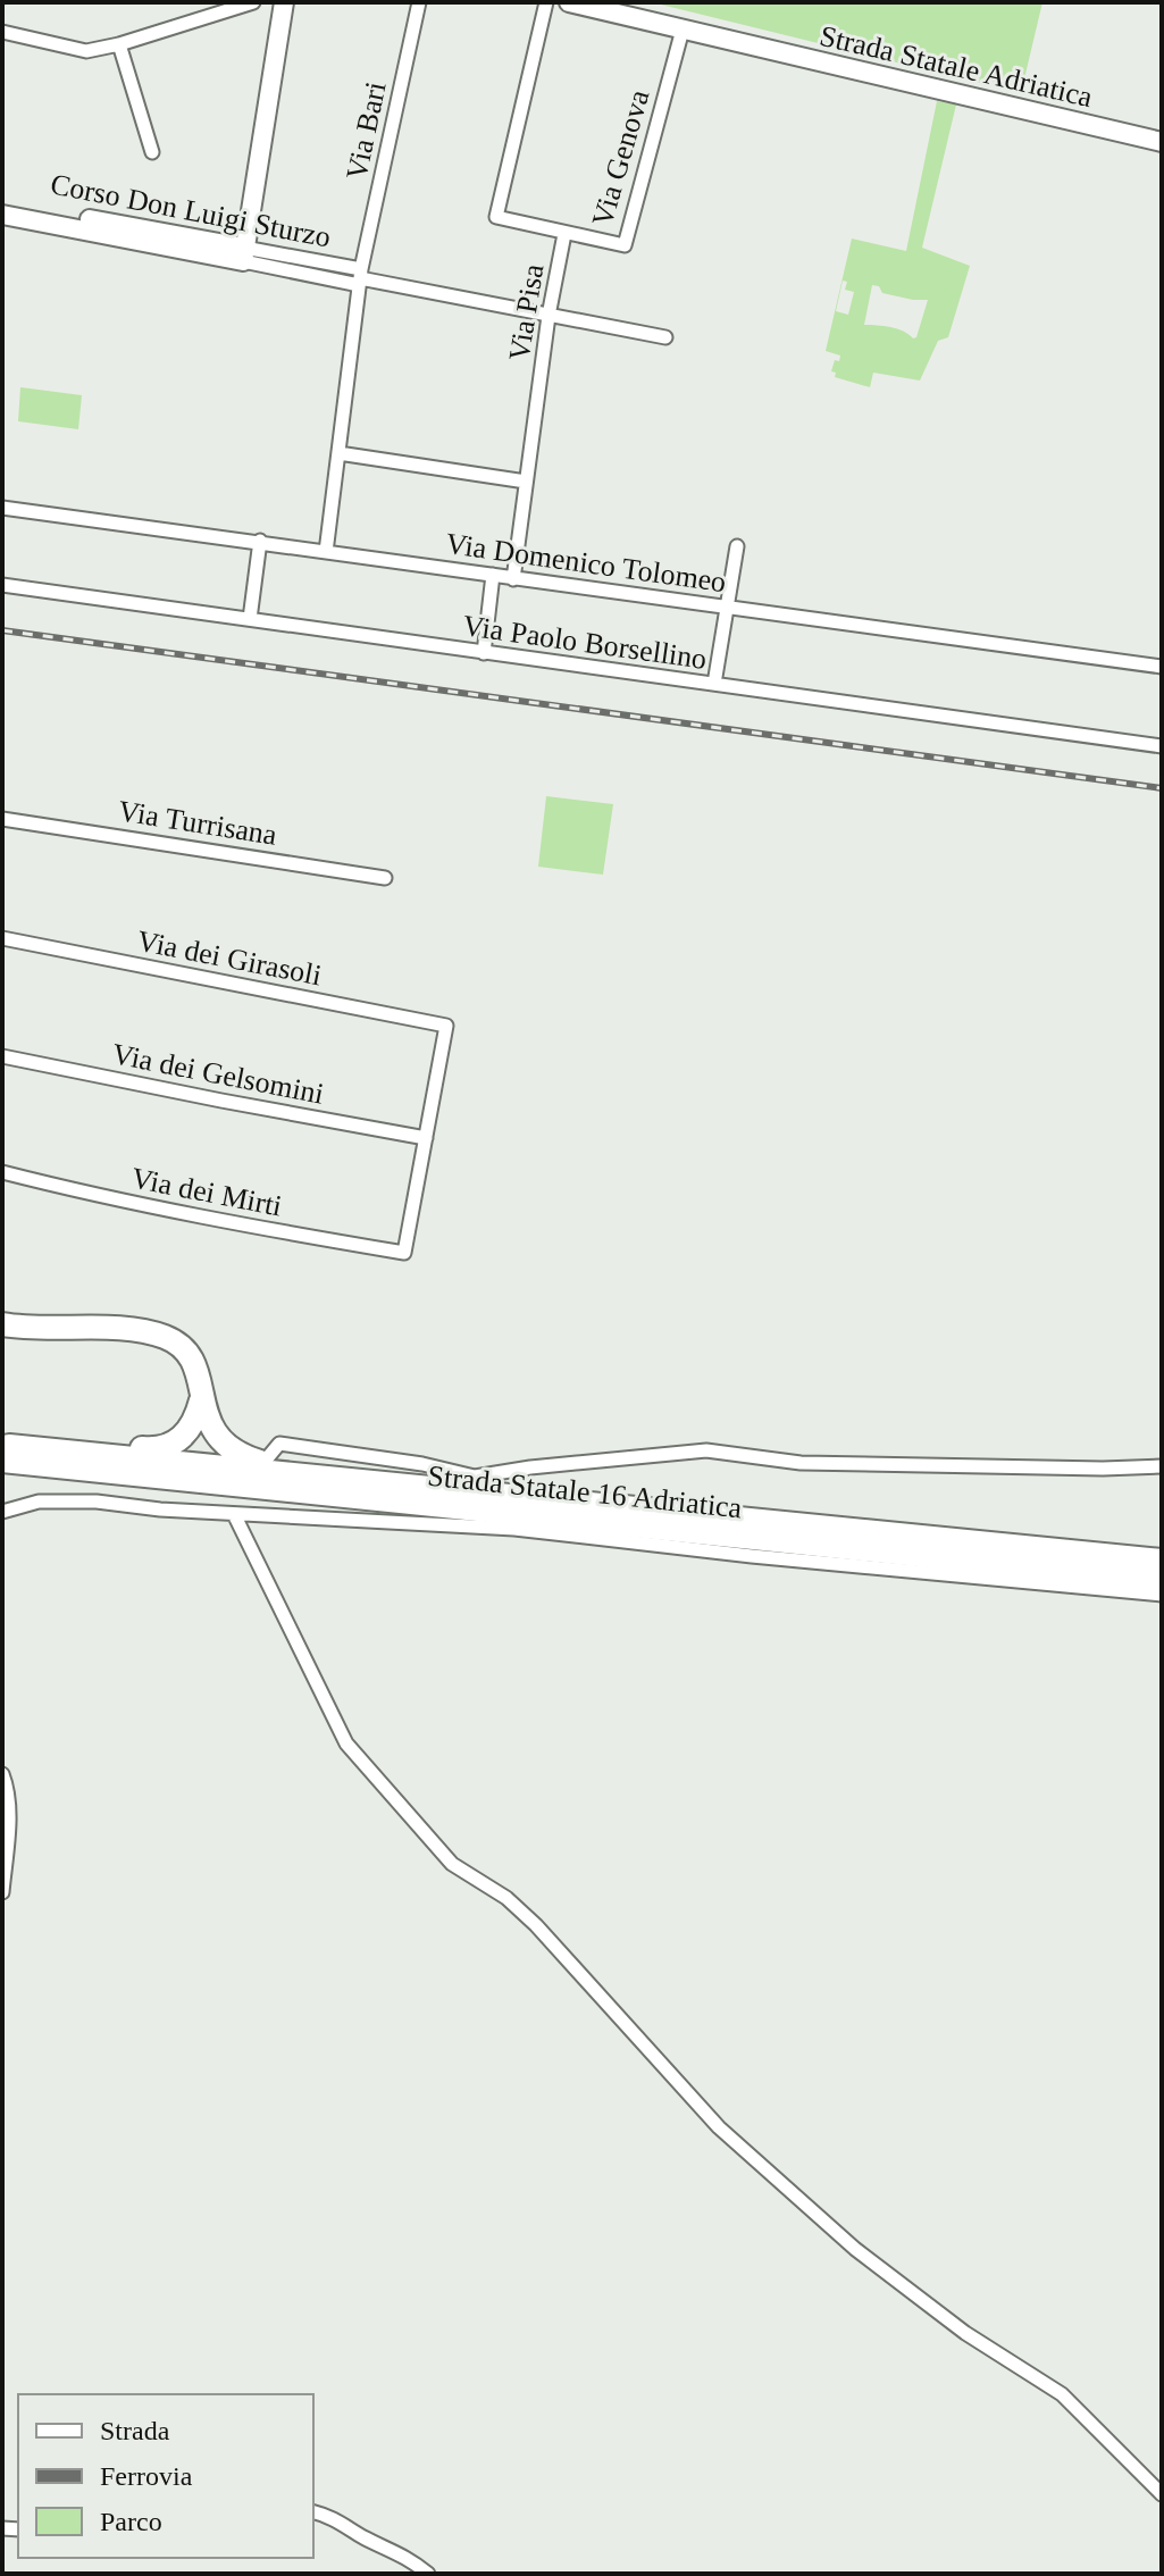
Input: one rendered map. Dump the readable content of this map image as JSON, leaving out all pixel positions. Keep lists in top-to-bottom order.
{
  "streets": {
    "highway": ["Strada Statale 16 Adriatica"],
    "street": [
      "Strada Statale Adriatica",
      "Via Bari",
      "Via Genova",
      "Corso Don Luigi Sturzo",
      "Via Pisa",
      "Via Domenico Tolomeo",
      "Via Paolo Borsellino",
      "Via Turrisana",
      "Via dei Girasoli",
      "Via dei Gelsomini",
      "Via dei Mirti"
    ]
  },
  "crossings": [
    ["Strada Statale Adriatica", "Via Genova"],
    ["Via Bari", "Corso Don Luigi Sturzo"],
    ["Via Bari", "Via Domenico Tolomeo"],
    ["Via Genova", "Via Pisa"],
    ["Corso Don Luigi Sturzo", "Via Pisa"],
    ["Via Pisa", "Via Domenico Tolomeo"],
    ["Via dei Girasoli", "Via dei Gelsomini"],
    ["Via dei Girasoli", "Via dei Mirti"],
    ["Via dei Gelsomini", "Via dei Mirti"]
  ],
  "legend": ["Strada", "Ferrovia", "Parco"]
}
